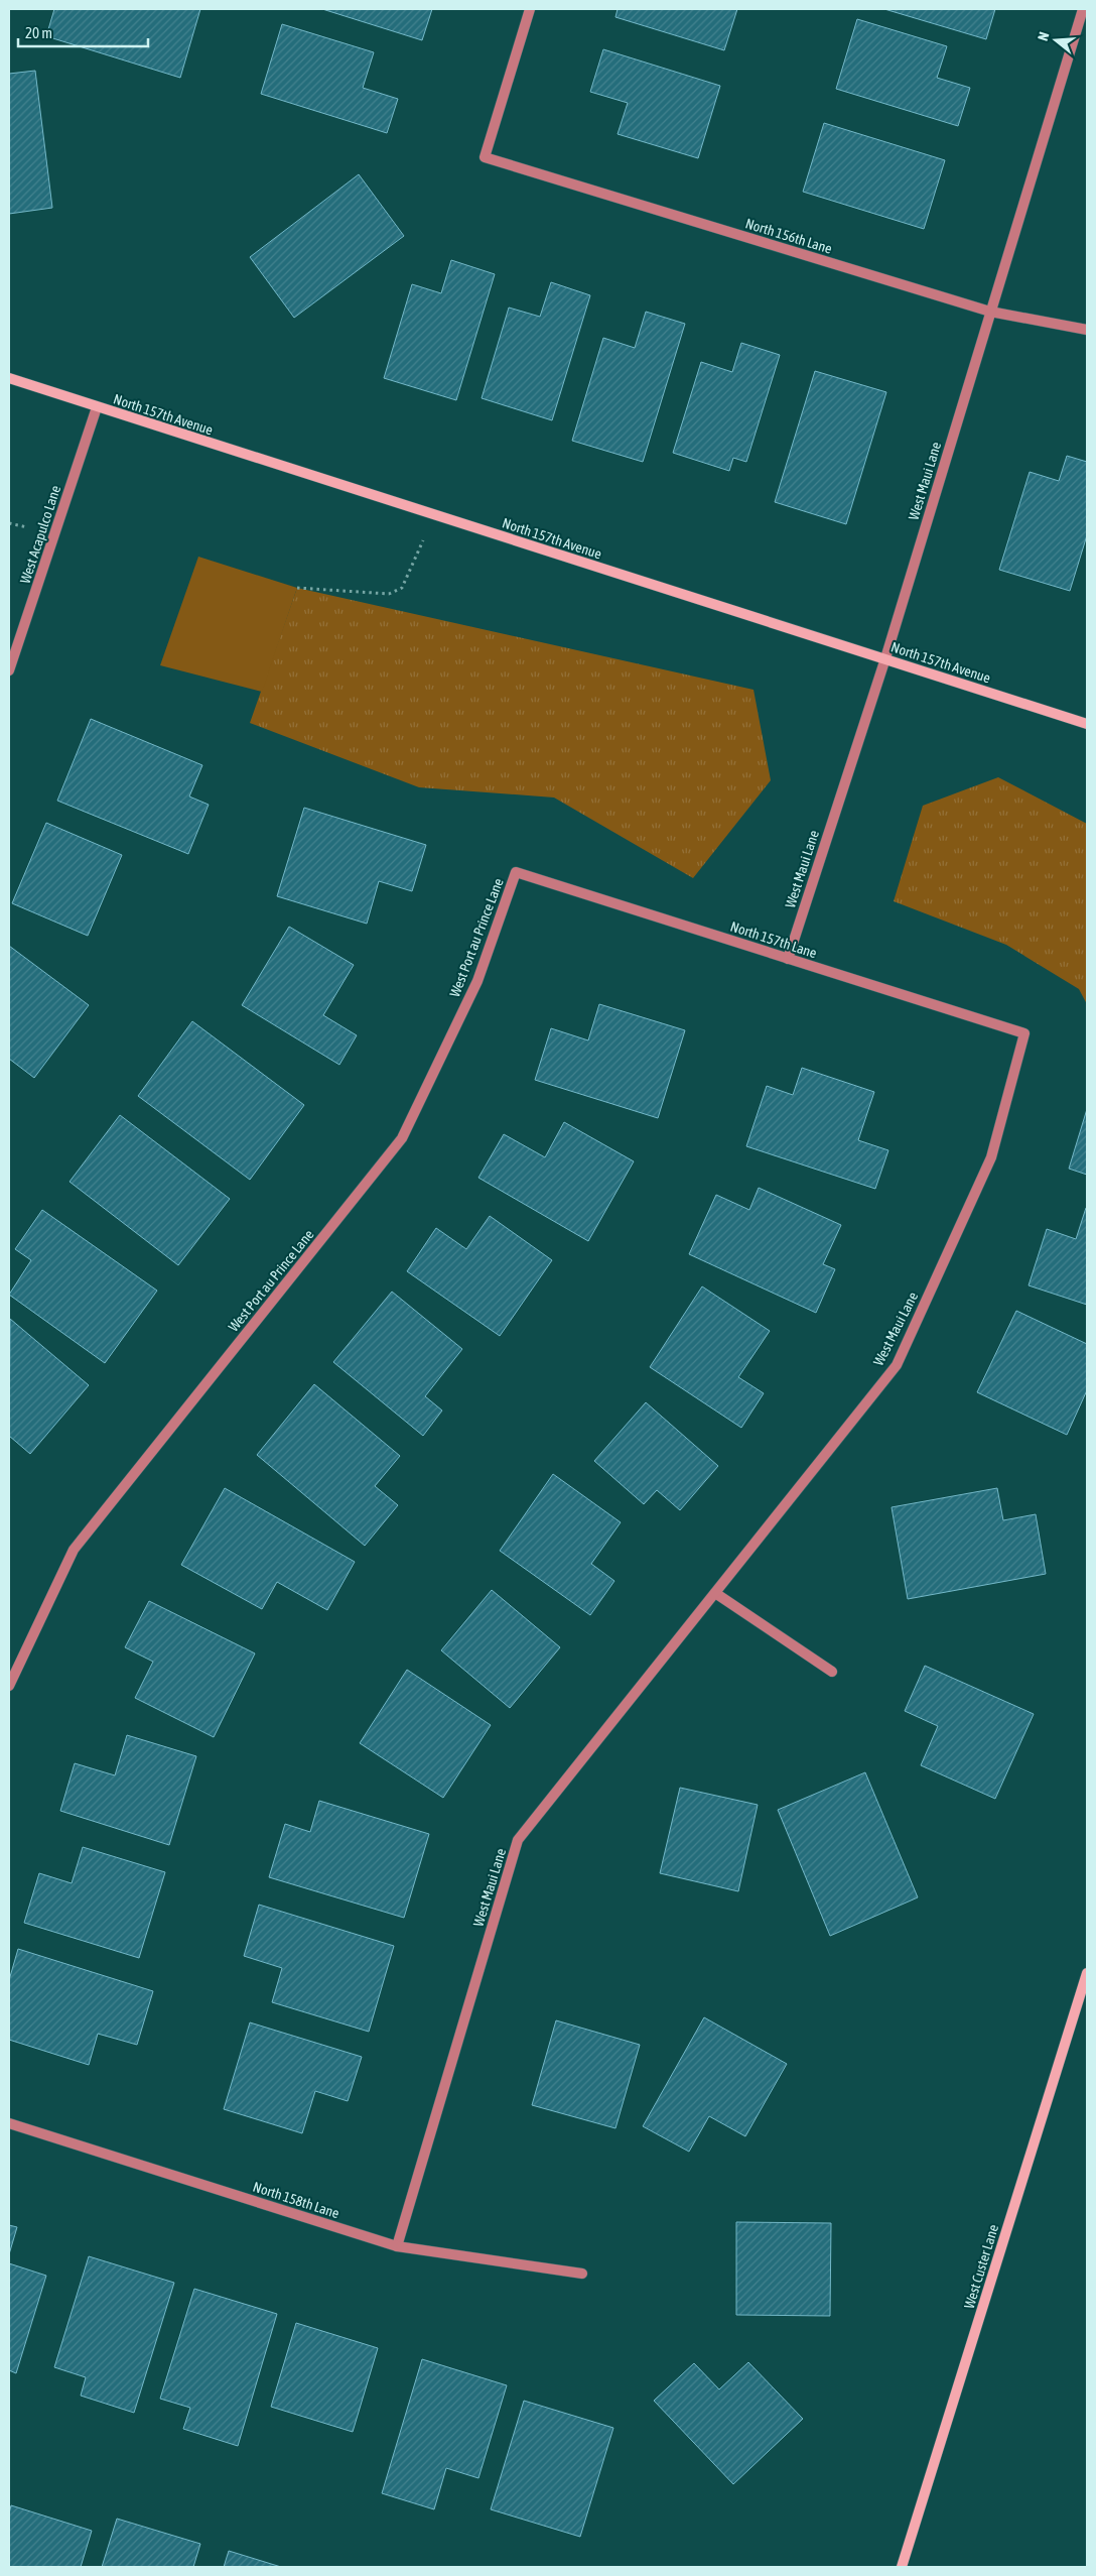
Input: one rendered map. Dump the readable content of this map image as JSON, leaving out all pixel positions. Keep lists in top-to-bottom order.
{
  "streets": {
    "street": [
      "North 156th Lane",
      "North 157th Avenue",
      "West Maui Lane",
      "West Acapulco Lane",
      "West Port au Prince Lane",
      "North 157th Lane",
      "North 158th Lane",
      "West Custer Lane"
    ]
  },
  "crossings": [
    ["North 156th Lane", "West Maui Lane"],
    ["North 157th Avenue", "West Maui Lane"],
    ["North 157th Avenue", "West Acapulco Lane"],
    ["West Maui Lane", "North 157th Lane"],
    ["West Maui Lane", "North 158th Lane"],
    ["West Port au Prince Lane", "North 157th Lane"]
  ],
  "scale_bar": "20 m",
  "north": "left"
}
